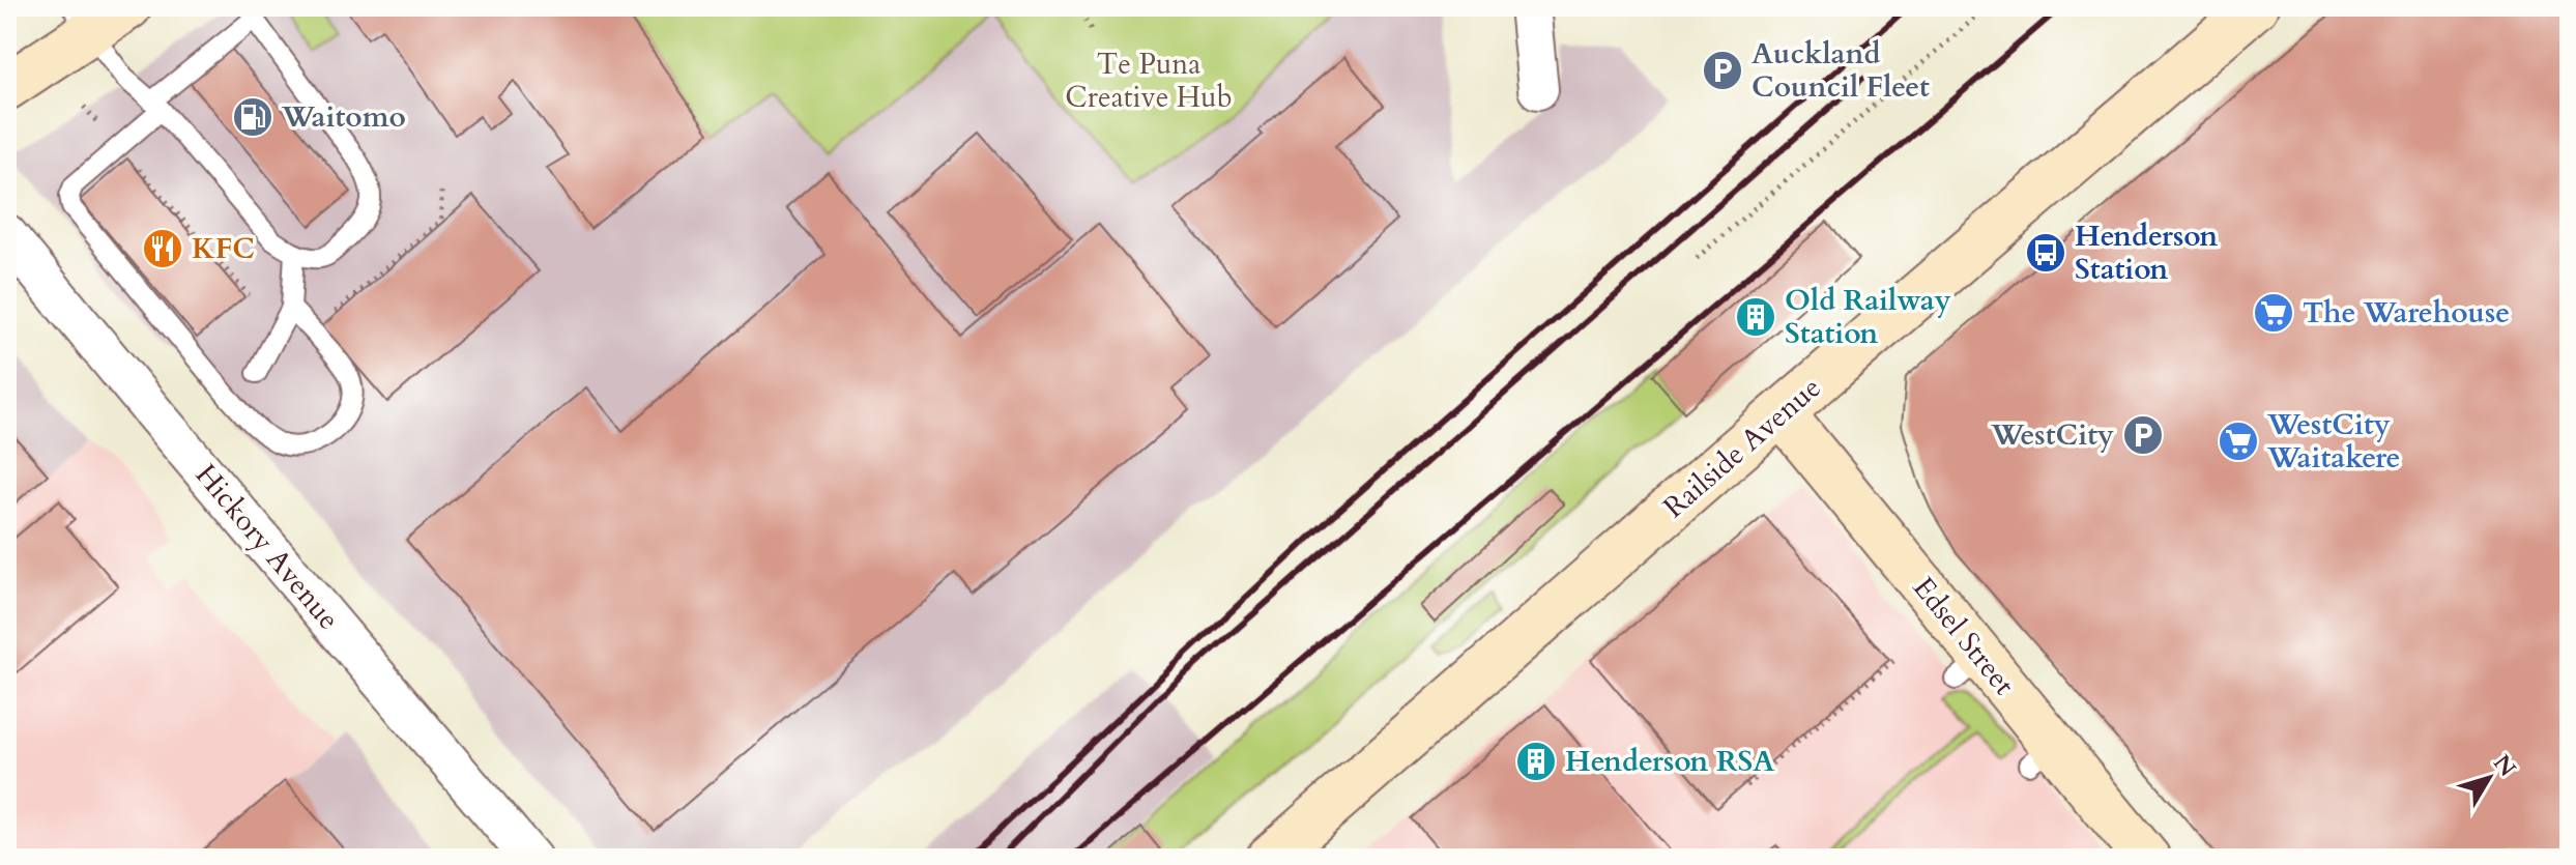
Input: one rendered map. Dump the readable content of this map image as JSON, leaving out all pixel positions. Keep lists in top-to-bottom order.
{
  "streets": {
    "main road": ["Railside Avenue", "Edsel Street"],
    "street": ["Hickory Avenue"]
  },
  "crossings": [
    ["Railside Avenue", "Edsel Street"]
  ],
  "parks": ["Te Puna Creative Hub"],
  "places": {
    "parking": ["Auckland Council Fleet", "WestCity"],
    "fuel station": ["Waitomo"],
    "restaurant": ["KFC"],
    "bus stop": ["Henderson Station"],
    "supermarket": ["The Warehouse", "WestCity Waitakere"],
    "building": ["Old Railway Station", "Henderson RSA"]
  },
  "north": "top right"
}
